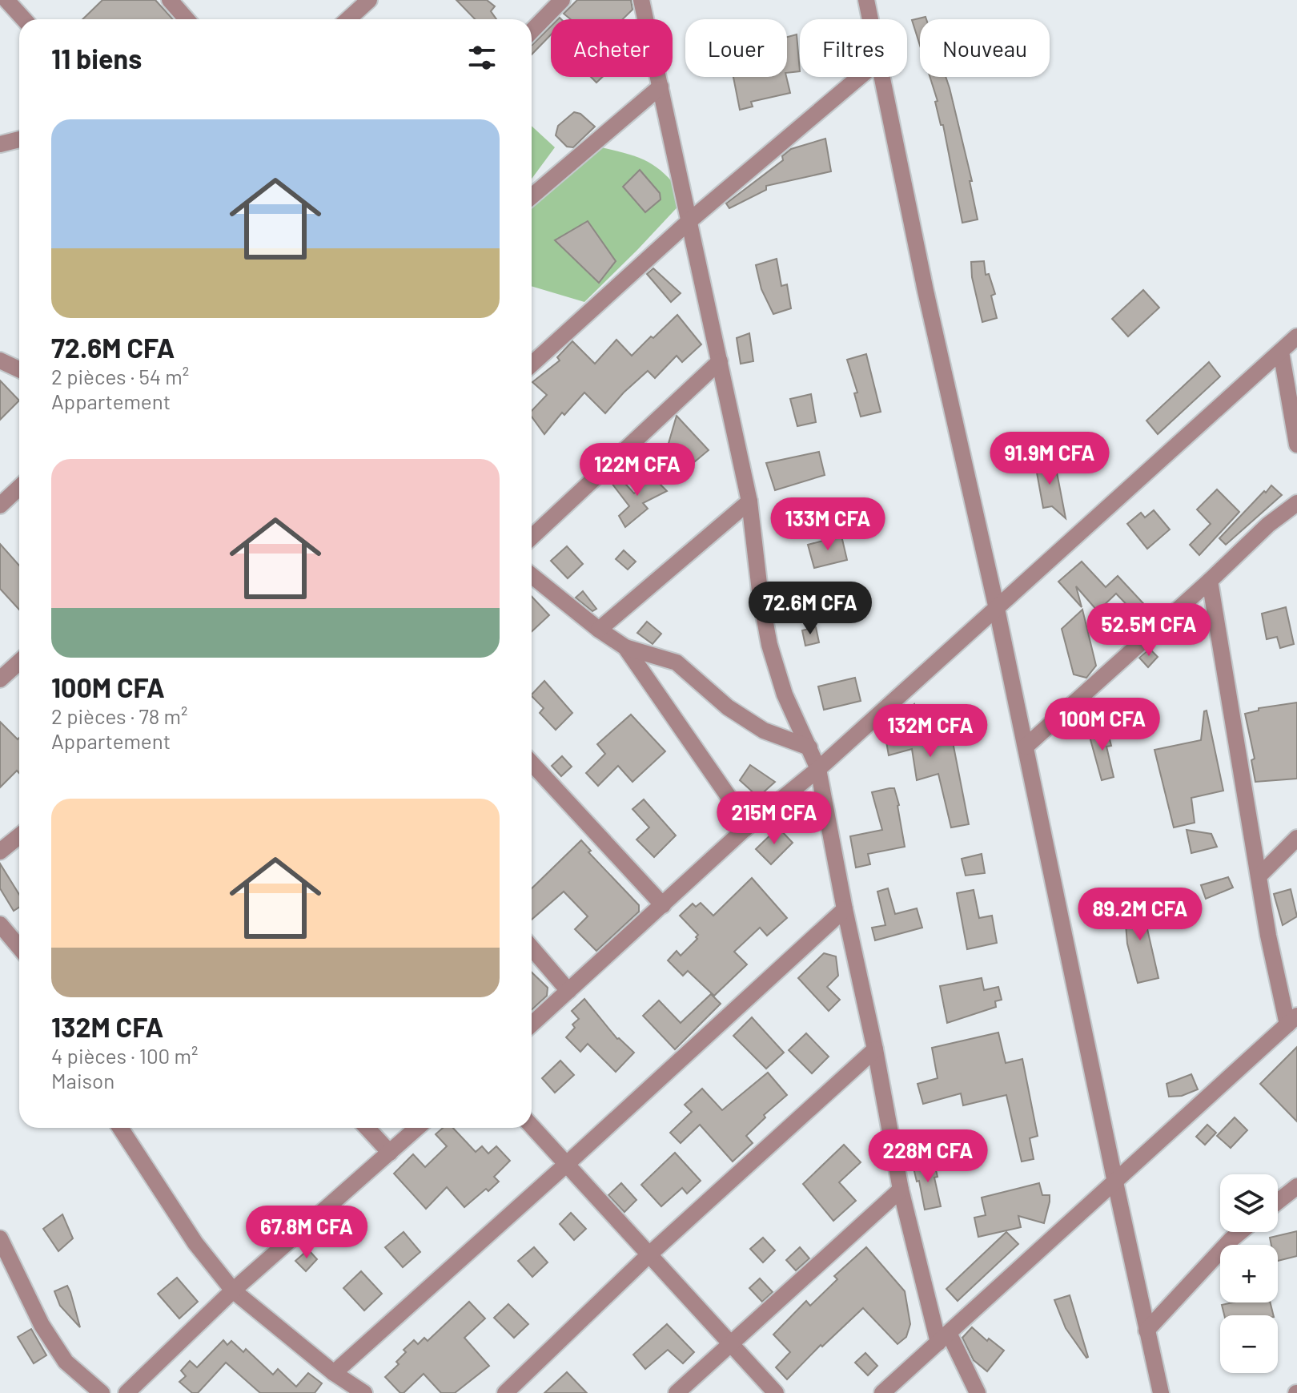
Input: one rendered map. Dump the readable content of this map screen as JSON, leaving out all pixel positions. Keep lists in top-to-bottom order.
{
  "page": {
    "chip": [
      "Acheter",
      "Louer",
      "Filtres",
      "Nouveau"
    ],
    "heading": "11 biens",
    "list": [
      {
        "name": "72.6M CFA",
        "note": "2 pièces · 54 m² · Appartement"
      },
      {
        "name": "100M CFA",
        "note": "2 pièces · 78 m² · Appartement"
      },
      {
        "name": "132M CFA",
        "note": "4 pièces · 100 m² · Maison"
      }
    ],
    "price": [
      "91.9M CFA",
      "122M CFA",
      "133M CFA",
      "72.6M CFA",
      "52.5M CFA",
      "100M CFA",
      "132M CFA",
      "215M CFA",
      "89.2M CFA",
      "228M CFA",
      "67.8M CFA"
    ],
    "map_buttons": ["+", "−"]
  }
}
